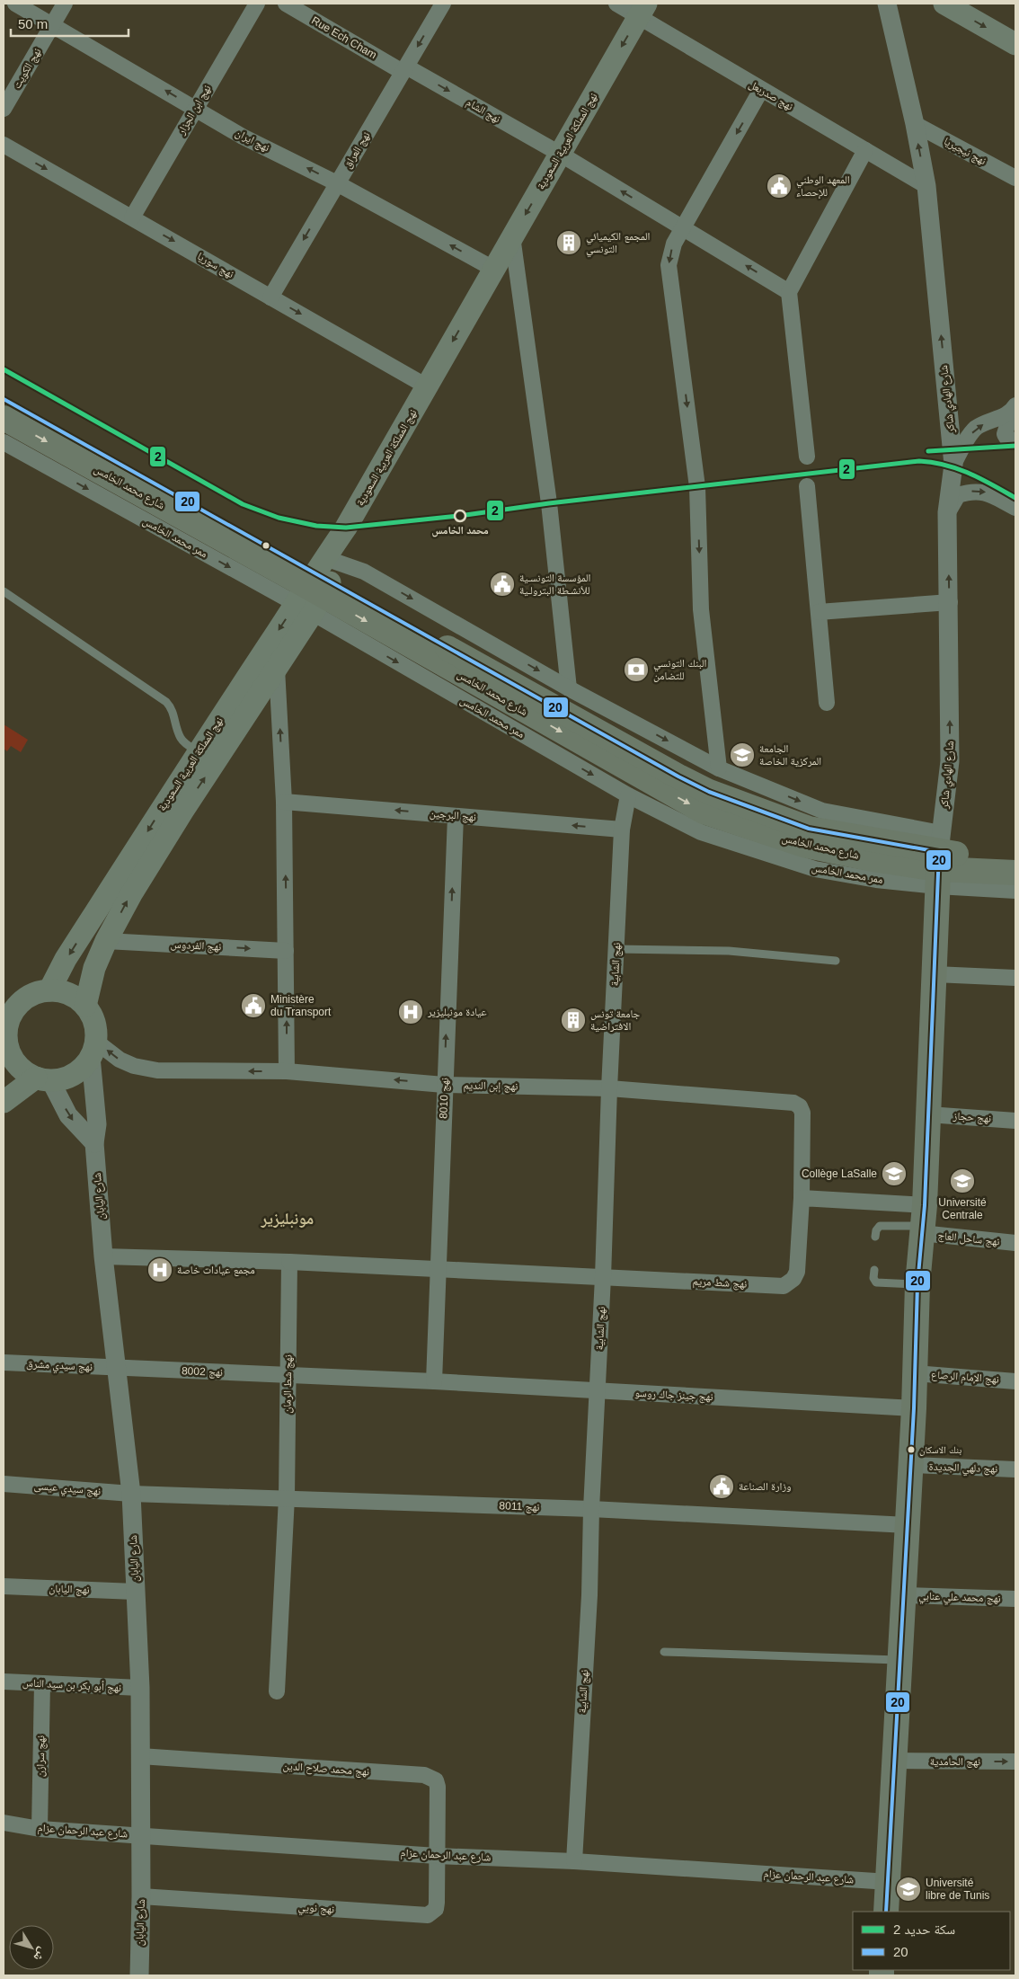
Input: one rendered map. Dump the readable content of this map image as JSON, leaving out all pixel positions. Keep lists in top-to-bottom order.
{
  "streets": {
    "main road": ["نهج المملكة العربية السعودية", "شارع محمد الخامس"],
    "street": [
      "Rue Ech Cham",
      "نهج الكويت",
      "نهج صدربعل",
      "نهج ابن الجزار",
      "نهج الشام",
      "نهج ايران",
      "نهج العراق",
      "نهج نيجيريا",
      "نهج سوريا",
      "شارع الهادي شاكر",
      "ممر محمد الخامس",
      "نهج البرجين",
      "نهج الفردوس",
      "نهج الشابية",
      "نهج إبن النديم",
      "نهج 8010",
      "نهج حجاز",
      "شارع اليابان",
      "نهج ساحل العاج",
      "نهج شط مريم",
      "نهج سيدي مشرق",
      "نهج 8002",
      "نهج الإمام الرصاع",
      "نهج شط الرمان",
      "نهج جينز جاك روسو",
      "نهج دلهي الجديدة",
      "نهج سيدي عيسى",
      "نهج 8011",
      "نهج اليابان",
      "نهج محمد علي عنابي",
      "نهج أبو بكر بن سيد الناس",
      "نهج سرازن",
      "نهج الحامدية",
      "نهج محمد صلاح الدين",
      "شارع عبد الرحمان عزام",
      "نهج نويي"
    ]
  },
  "crossings": [
    ["Rue Ech Cham", "نهج الشام"],
    ["Rue Ech Cham", "نهج العراق"],
    ["نهج الكويت", "نهج ايران"],
    ["نهج صدربعل", "نهج المملكة العربية السعودية"],
    ["نهج صدربعل", "شارع الهادي شاكر"],
    ["نهج ابن الجزار", "نهج ايران"],
    ["نهج ابن الجزار", "نهج سوريا"],
    ["نهج الشام", "نهج المملكة العربية السعودية"],
    ["نهج الشام", "نهج العراق"],
    ["نهج ايران", "نهج المملكة العربية السعودية"],
    ["نهج ايران", "نهج العراق"],
    ["نهج المملكة العربية السعودية", "نهج سوريا"],
    ["نهج المملكة العربية السعودية", "شارع محمد الخامس"],
    ["نهج المملكة العربية السعودية", "ممر محمد الخامس"],
    ["نهج المملكة العربية السعودية", "نهج الفردوس"],
    ["نهج المملكة العربية السعودية", "نهج إبن النديم"],
    ["نهج المملكة العربية السعودية", "شارع اليابان"],
    ["نهج العراق", "نهج سوريا"],
    ["نهج نيجيريا", "شارع الهادي شاكر"],
    ["شارع الهادي شاكر", "شارع محمد الخامس"],
    ["شارع الهادي شاكر", "ممر محمد الخامس"],
    ["شارع محمد الخامس", "ممر محمد الخامس"],
    ["ممر محمد الخامس", "نهج الشابية"],
    ["نهج البرجين", "نهج الشابية"],
    ["نهج البرجين", "نهج 8010"],
    ["نهج الشابية", "نهج إبن النديم"],
    ["نهج الشابية", "نهج شط مريم"],
    ["نهج الشابية", "نهج جينز جاك روسو"],
    ["نهج الشابية", "نهج 8011"],
    ["نهج الشابية", "شارع عبد الرحمان عزام"],
    ["نهج إبن النديم", "نهج 8010"],
    ["نهج إبن النديم", "شارع اليابان"],
    ["نهج إبن النديم", "نهج شط مريم"],
    ["نهج 8010", "نهج شط مريم"],
    ["نهج 8010", "نهج 8002"],
    ["نهج 8010", "نهج جينز جاك روسو"],
    ["شارع اليابان", "نهج سيدي مشرق"],
    ["شارع اليابان", "نهج 8002"],
    ["شارع اليابان", "نهج سيدي عيسى"],
    ["شارع اليابان", "نهج 8011"],
    ["شارع اليابان", "نهج اليابان"],
    ["شارع اليابان", "نهج أبو بكر بن سيد الناس"],
    ["شارع اليابان", "نهج محمد صلاح الدين"],
    ["شارع اليابان", "شارع عبد الرحمان عزام"],
    ["شارع اليابان", "نهج نويي"],
    ["نهج شط مريم", "نهج شط الرمان"],
    ["نهج سيدي مشرق", "نهج 8002"],
    ["نهج 8002", "نهج شط الرمان"],
    ["نهج 8002", "نهج جينز جاك روسو"],
    ["نهج شط الرمان", "نهج 8011"],
    ["نهج سيدي عيسى", "نهج 8011"],
    ["نهج أبو بكر بن سيد الناس", "نهج سرازن"],
    ["نهج سرازن", "شارع عبد الرحمان عزام"],
    ["نهج محمد صلاح الدين", "شارع عبد الرحمان عزام"],
    ["نهج محمد صلاح الدين", "نهج نويي"],
    ["شارع عبد الرحمان عزام", "نهج نويي"]
  ],
  "one_way": [
    "نهج ايران",
    "نهج العراق",
    "نهج سوريا",
    "شارع محمد الخامس",
    "ممر محمد الخامس",
    "نهج البرجين",
    "نهج الفردوس",
    "نهج إبن النديم",
    "نهج 8010",
    "نهج الحامدية"
  ],
  "districts": ["مونبليزير"],
  "places": {
    "public building": [
      "المعهد الوطني للإحصاء",
      "المؤسسة التونسـية للأنشـطة البترولـية",
      "Ministère du Transport",
      "وزارة الصناعة"
    ],
    "building": ["المجمع الكيميائي التونسي", "جامعة تونس الافتراضية"],
    "other": ["محمد الخامس", "بنك الاسكان"],
    "bank": ["البنك التونسي للتضامن"],
    "school or university": [
      "الجامعة المركزية الخاصة",
      "Collège LaSalle",
      "Université Centrale",
      "Université libre de Tunis"
    ],
    "hospital": ["عيادة مونبليزير", "مجمع عيادات خاصة"]
  },
  "lines": ["rail line 2", "transit line 20"],
  "legend": ["سكة حديد 2", "20"],
  "scale_bar": "50 m",
  "north": "bottom right"
}
